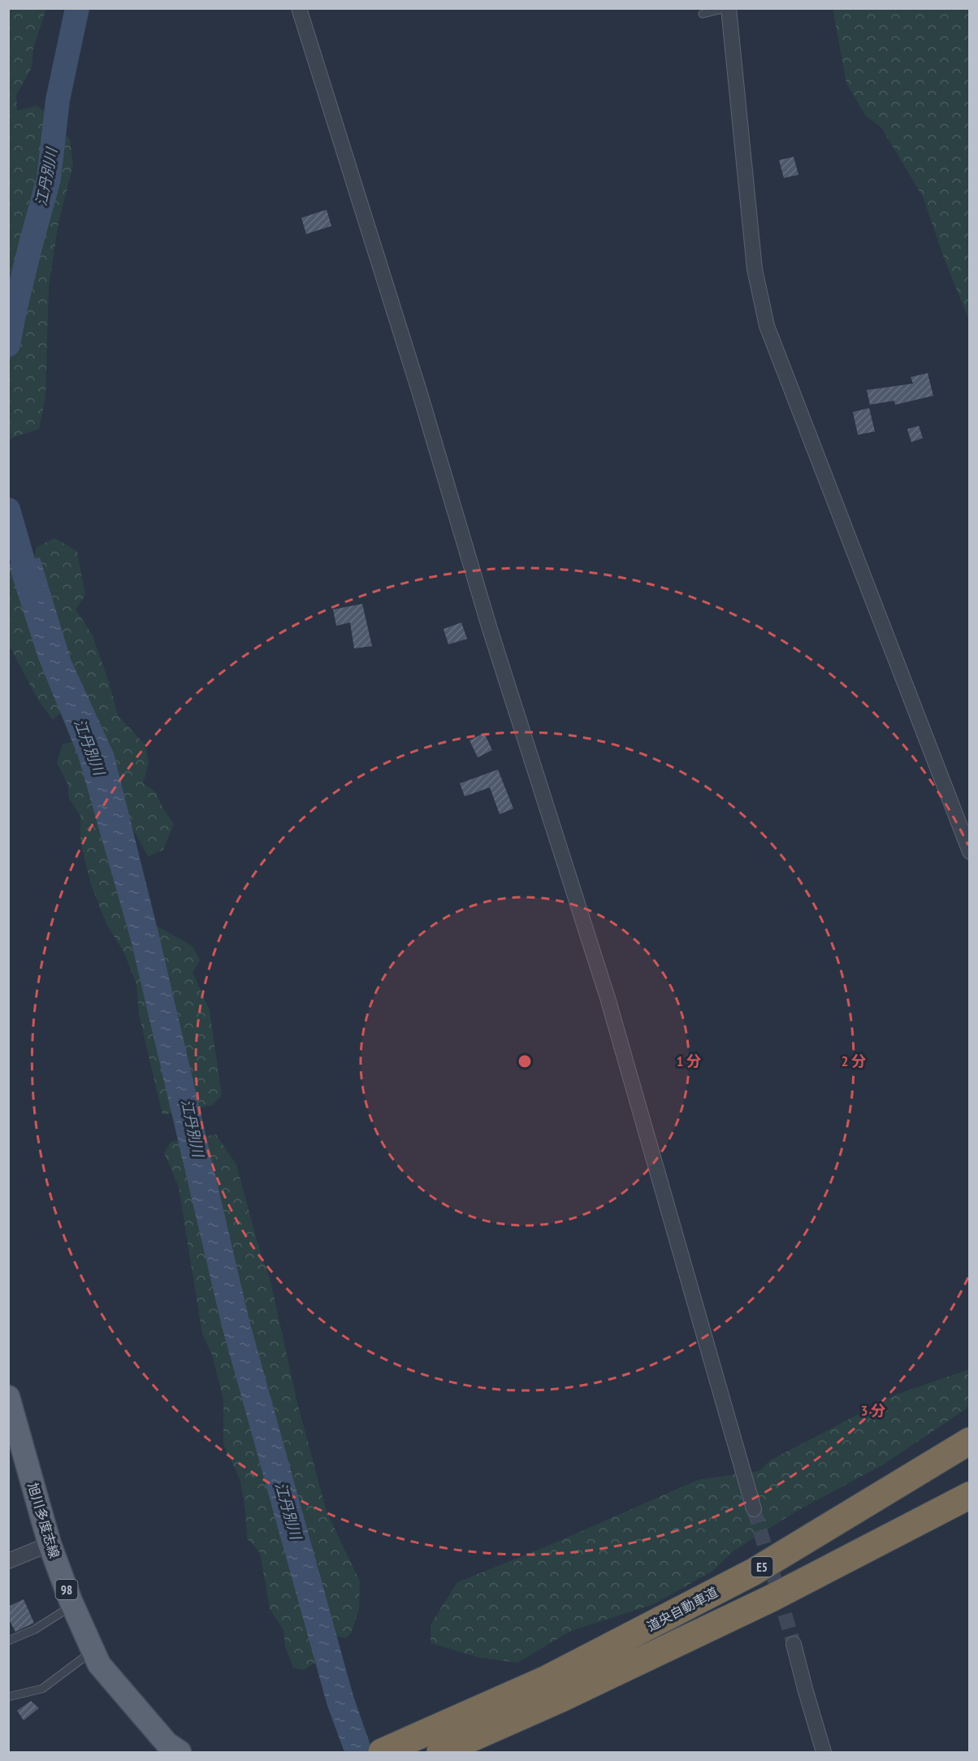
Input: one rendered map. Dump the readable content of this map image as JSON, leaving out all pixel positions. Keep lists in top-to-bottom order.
{
  "streets": {
    "highway": ["E5", "道央自動車道"],
    "main road": ["旭川多度志線", "98"]
  },
  "water": ["江丹別川"],
  "rings": ["1 分", "2 分", "3 分"]
}
